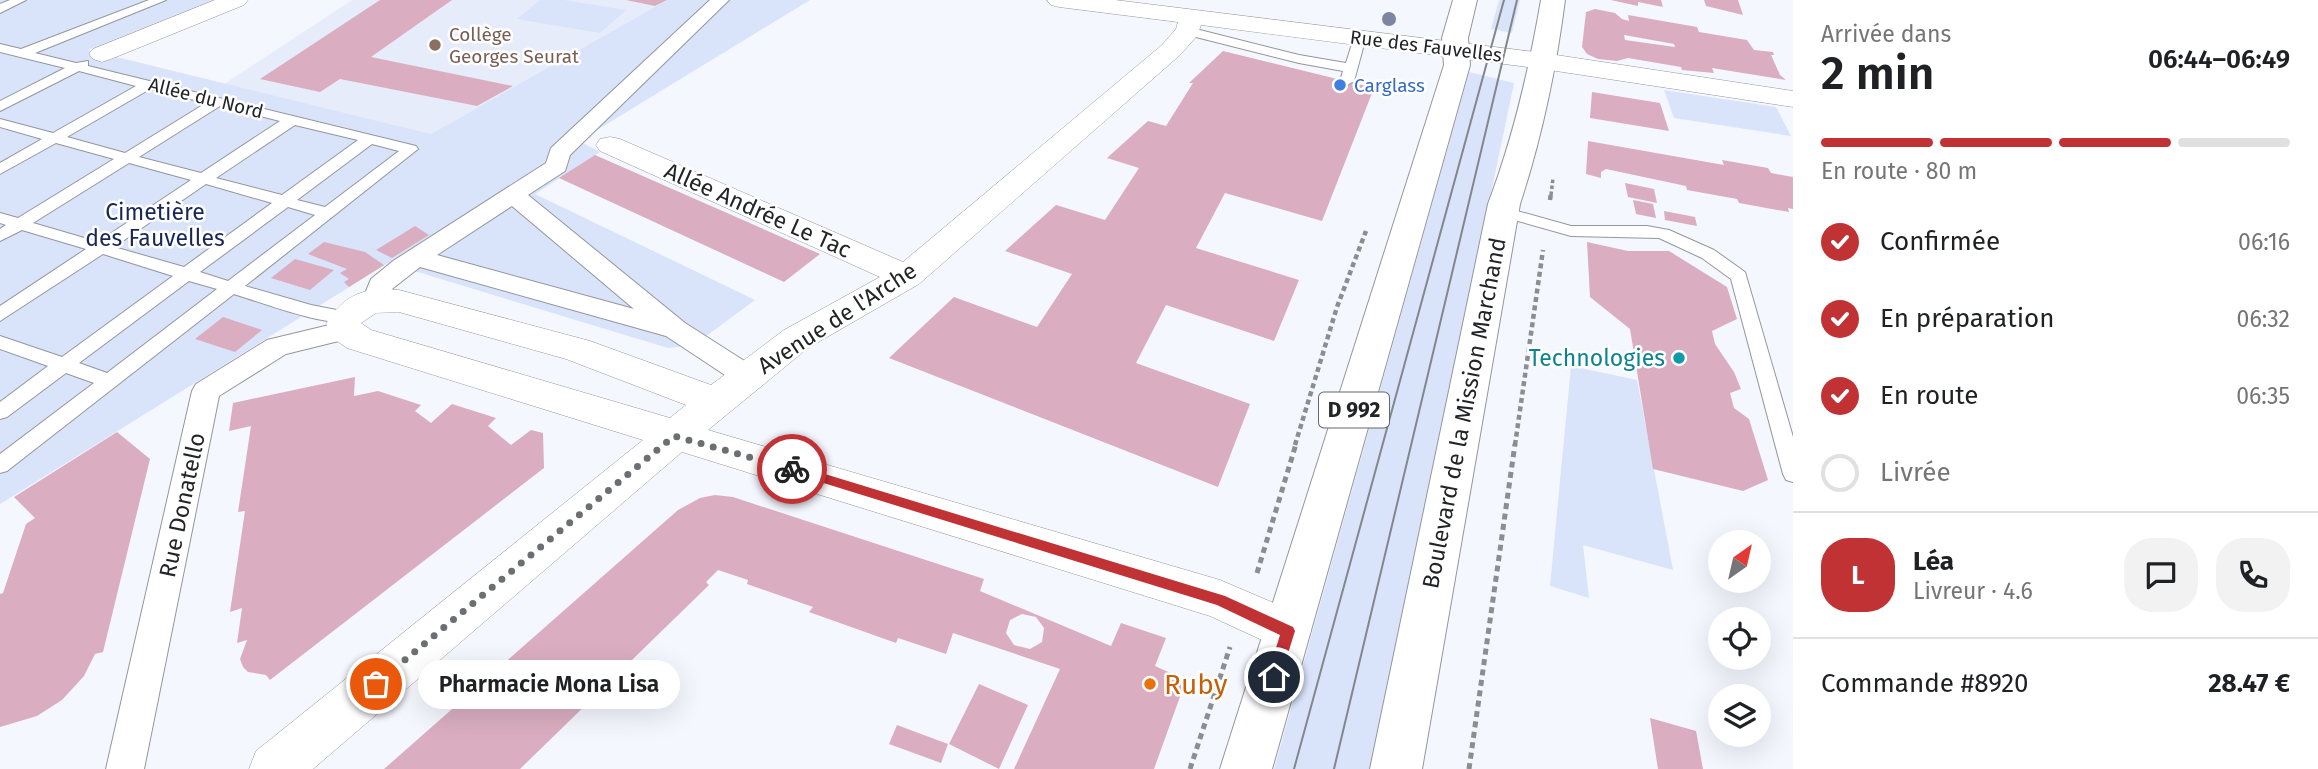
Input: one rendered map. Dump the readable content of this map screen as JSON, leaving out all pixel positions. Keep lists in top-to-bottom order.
{
  "streets": {
    "main road": ["D 992", "Boulevard de la Mission Marchand"],
    "street": [
      "Rue des Fauvelles",
      "Allée Andrée Le Tac",
      "Avenue de l'Arche",
      "Rue Donatello"
    ],
    "lane": ["Allée du Nord"]
  },
  "crossings": [
    ["Rue des Fauvelles", "Avenue de l'Arche"],
    ["Rue des Fauvelles", "D 992"],
    ["Rue des Fauvelles", "Boulevard de la Mission Marchand"],
    ["Allée Andrée Le Tac", "Avenue de l'Arche"]
  ],
  "parks": ["Cimetière des Fauvelles"],
  "places": [
    "Collège Georges Seurat",
    "Carglass",
    "Technologies",
    "Pharmacie Mona Lisa",
    "Ruby"
  ],
  "north": "top right",
  "page": {
    "heading": ["2 min", "Arrivée dans", "06:44–06:49"],
    "panel": [
      "Léa",
      "Livreur · 4.6",
      "Commande #8920",
      "28.47 €"
    ],
    "bar": "En route · 80 m",
    "list": [
      ["Confirmée", "06:16"],
      ["En préparation", "06:32"],
      ["En route", "06:35"],
      "Livrée"
    ],
    "round": "L",
    "bubble": "Pharmacie Mona Lisa"
  }
}
